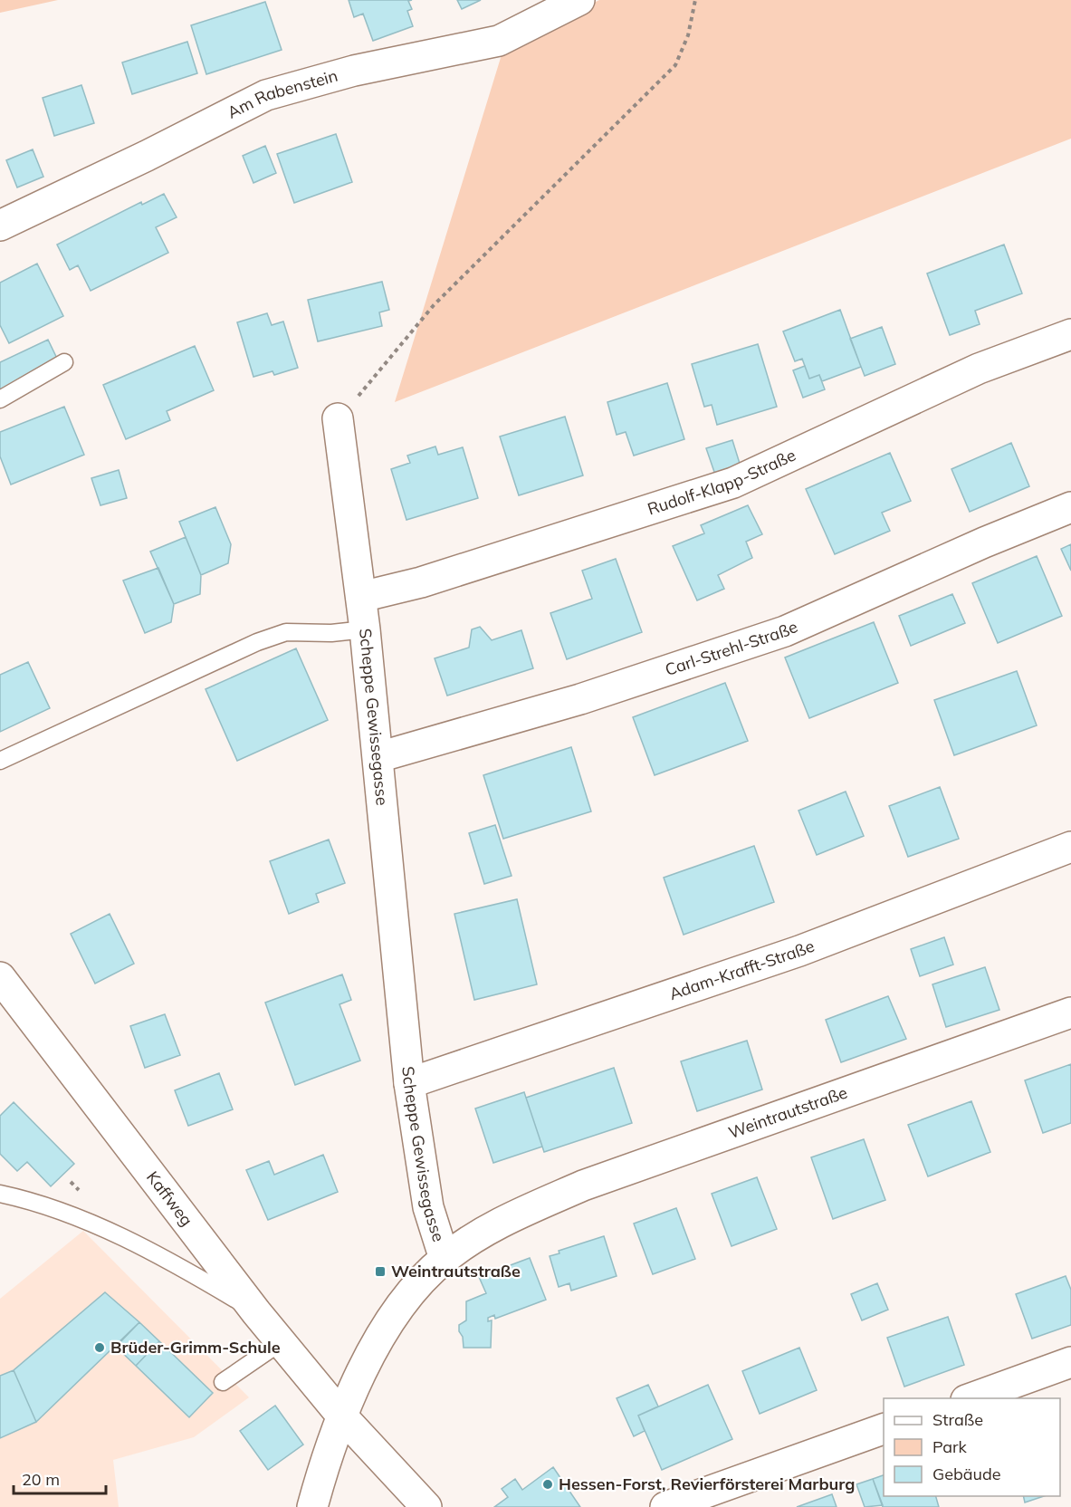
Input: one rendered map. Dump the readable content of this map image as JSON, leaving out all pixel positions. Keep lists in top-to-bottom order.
{
  "streets": {
    "street": [
      "Am Rabenstein",
      "Rudolf-Klapp-Straße",
      "Carl-Strehl-Straße",
      "Scheppe Gewissegasse",
      "Adam-Krafft-Straße",
      "Weintrautstraße",
      "Kaffweg"
    ]
  },
  "crossings": [
    ["Rudolf-Klapp-Straße", "Scheppe Gewissegasse"],
    ["Carl-Strehl-Straße", "Scheppe Gewissegasse"],
    ["Scheppe Gewissegasse", "Adam-Krafft-Straße"],
    ["Scheppe Gewissegasse", "Weintrautstraße"],
    ["Weintrautstraße", "Kaffweg"]
  ],
  "places": {
    "transit": ["Weintrautstraße"],
    "other": ["Brüder-Grimm-Schule", "Hessen-Forst, Revierförsterei Marburg"]
  },
  "legend": ["Straße", "Park", "Gebäude"],
  "scale_bar": "20 m"
}
